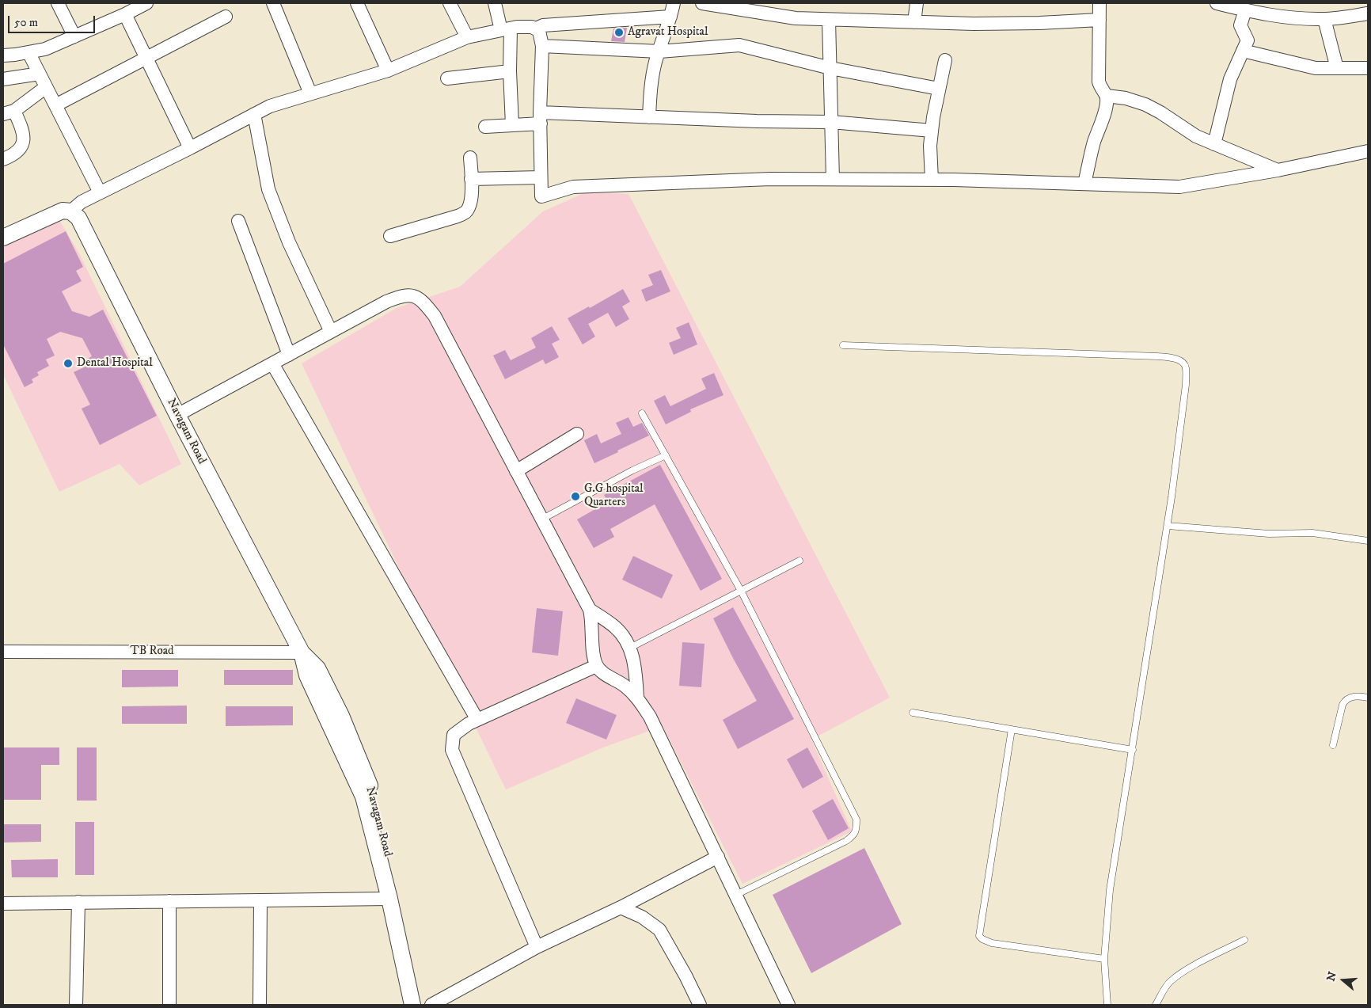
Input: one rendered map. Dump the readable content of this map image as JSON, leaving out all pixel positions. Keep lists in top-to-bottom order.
{
  "streets": {
    "street": ["Navagam Road", "TB Road"]
  },
  "crossings": [
    ["Navagam Road", "TB Road"]
  ],
  "places": ["Agravat Hospital", "Dental Hospital", "G.G hospital Quarters"],
  "scale_bar": "50 m",
  "north": "left"
}
